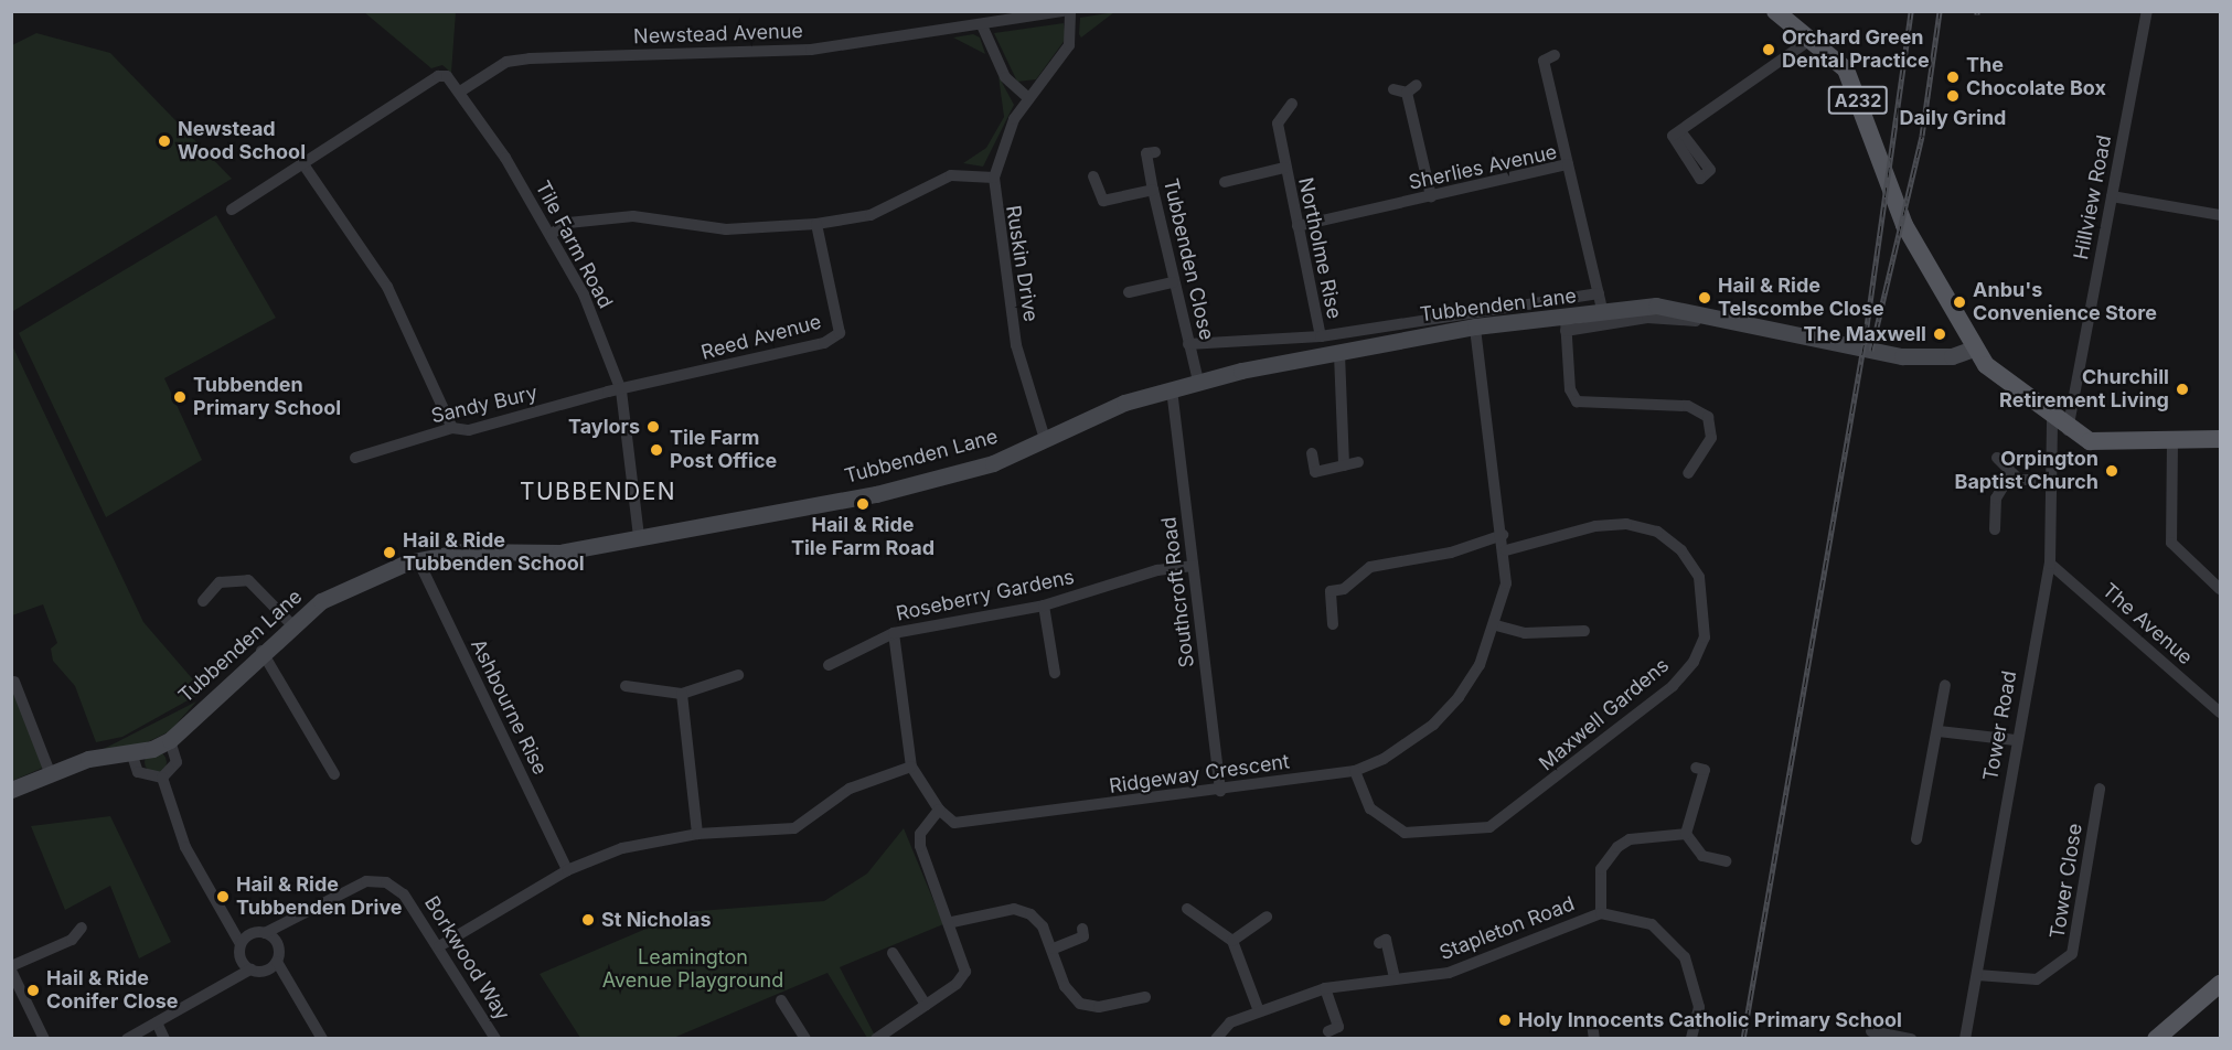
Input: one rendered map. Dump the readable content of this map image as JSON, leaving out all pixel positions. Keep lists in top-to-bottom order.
{
  "streets": {
    "main road": ["A232"],
    "street": [
      "Newstead Avenue",
      "Sherlies Avenue",
      "Hillview Road",
      "Tile Farm Road",
      "Northolme Rise",
      "Tubbenden Close",
      "Ruskin Drive",
      "Tubbenden Lane",
      "Reed Avenue",
      "Sandy Bury",
      "Southcroft Road",
      "Roseberry Gardens",
      "The Avenue",
      "Ashbourne Rise",
      "Maxwell Gardens",
      "Tower Road",
      "Ridgeway Crescent",
      "Tower Close",
      "Stapleton Road",
      "Borkwood Way"
    ]
  },
  "crossings": [
    ["Newstead Avenue", "Tile Farm Road"],
    ["A232", "Hillview Road"],
    ["A232", "Tubbenden Lane"],
    ["A232", "Tower Road"],
    ["Sherlies Avenue", "Northolme Rise"],
    ["Sherlies Avenue", "Tubbenden Lane"],
    ["Hillview Road", "Tower Road"],
    ["Tile Farm Road", "Tubbenden Lane"],
    ["Tile Farm Road", "Reed Avenue"],
    ["Tile Farm Road", "Sandy Bury"],
    ["Tubbenden Close", "Tubbenden Lane"],
    ["Ruskin Drive", "Tubbenden Lane"],
    ["Tubbenden Lane", "Southcroft Road"],
    ["Tubbenden Lane", "Ashbourne Rise"],
    ["Tubbenden Lane", "Ridgeway Crescent"],
    ["Reed Avenue", "Sandy Bury"],
    ["Southcroft Road", "Roseberry Gardens"],
    ["Southcroft Road", "Ridgeway Crescent"],
    ["The Avenue", "Tower Road"],
    ["Maxwell Gardens", "Ridgeway Crescent"],
    ["Tower Road", "Tower Close"]
  ],
  "districts": ["TUBBENDEN"],
  "parks": ["Leamington Avenue Playground"],
  "places": [
    "Orchard Green Dental Practice",
    "The Chocolate Box",
    "Daily Grind",
    "Newstead Wood School",
    "Hail & Ride Telscombe Close",
    "Anbu's Convenience Store",
    "The Maxwell",
    "Churchill Retirement Living",
    "Tubbenden Primary School",
    "Taylors",
    "Tile Farm Post Office",
    "Orpington Baptist Church",
    "Hail & Ride Tile Farm Road",
    "Hail & Ride Tubbenden School",
    "Hail & Ride Tubbenden Drive",
    "St Nicholas",
    "Hail & Ride Conifer Close",
    "Holy Innocents Catholic Primary School"
  ]
}
